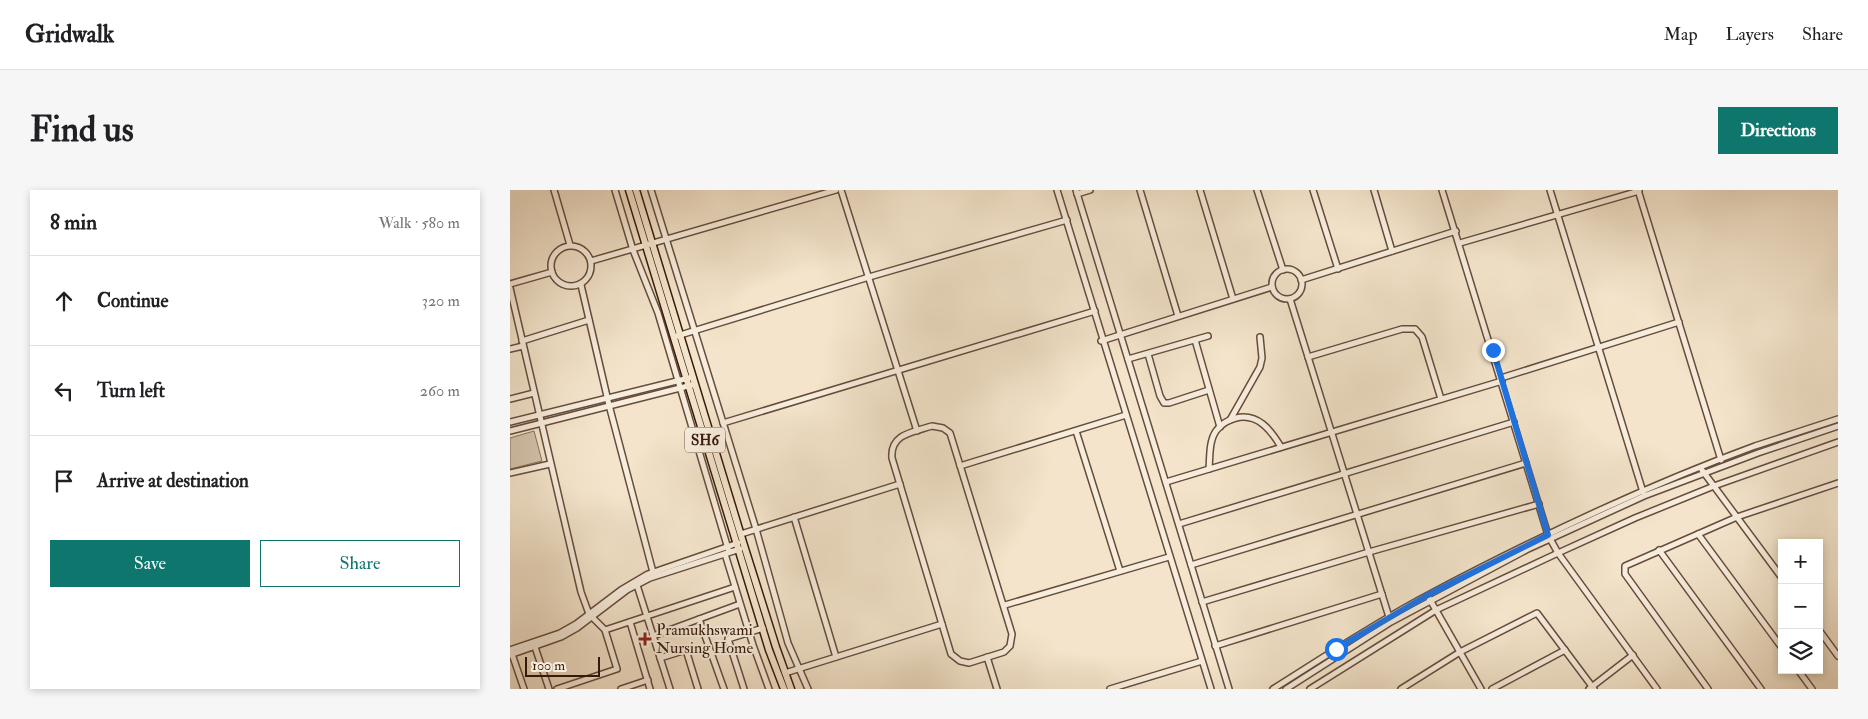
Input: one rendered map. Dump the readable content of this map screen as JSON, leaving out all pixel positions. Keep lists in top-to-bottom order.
{
  "streets": {
    "main road": ["SH6"]
  },
  "places": {
    "health": ["Pramukhswami Nursing Home"]
  },
  "scale_bar": "100 m",
  "page": {
    "header": "Gridwalk",
    "nav": ["Map", "Layers", "Share"],
    "buttons": [
      "Directions",
      ["Save", "Share"]
    ],
    "title": "Find us",
    "heading": ["8 min", "Walk · 580 m"],
    "list": [
      ["Continue", "320 m"],
      ["Turn left", "260 m"],
      "Arrive at destination"
    ],
    "map_buttons": ["+", "−"],
    "scale": "100 m"
  }
}
